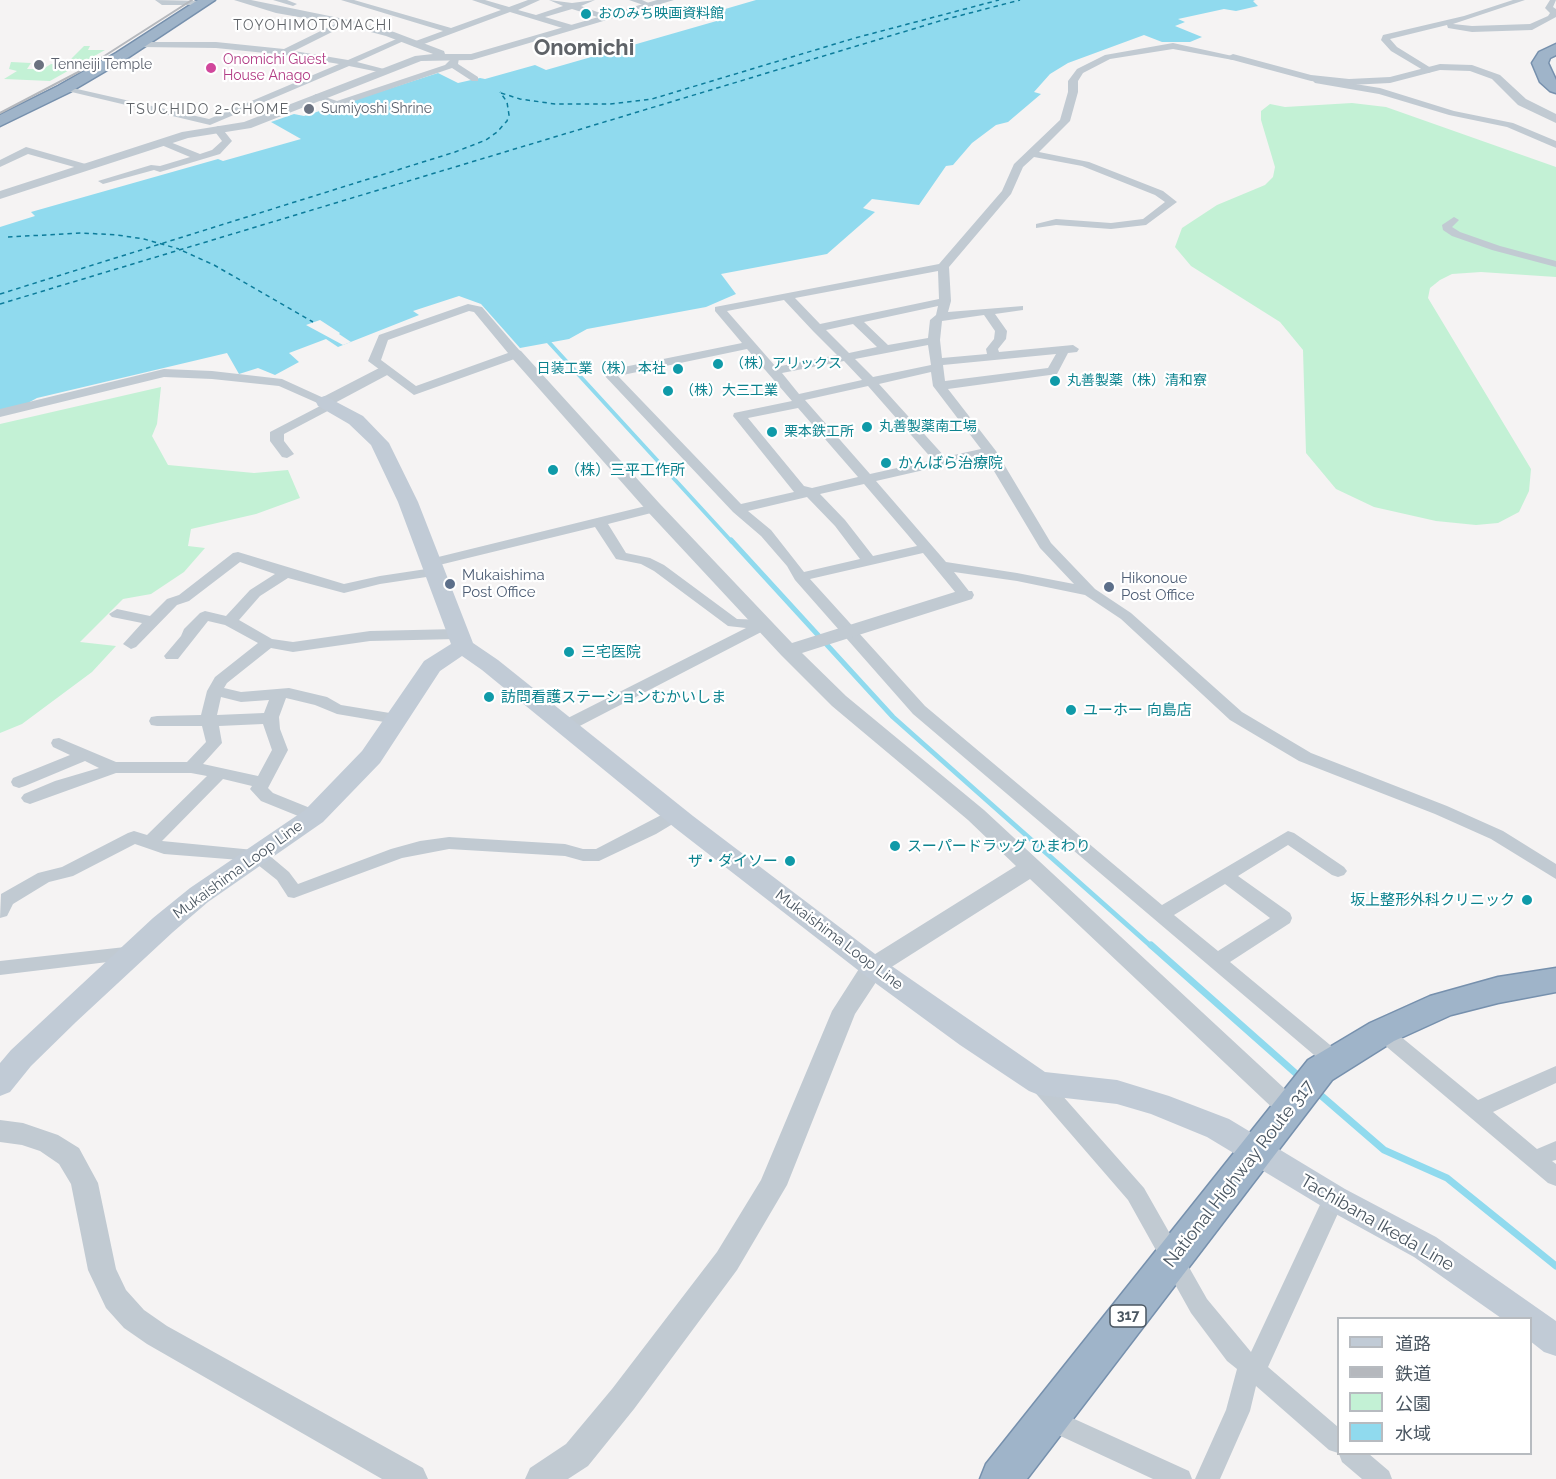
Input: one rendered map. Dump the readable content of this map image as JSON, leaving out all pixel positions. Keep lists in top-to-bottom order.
{
  "streets": {
    "highway": ["National Highway Route 317", "317"],
    "main road": ["Mukaishima Loop Line", "Tachibana Ikeda Line"]
  },
  "crossings": [
    ["Mukaishima Loop Line", "National Highway Route 317"],
    ["Mukaishima Loop Line", "Tachibana Ikeda Line"],
    ["National Highway Route 317", "Tachibana Ikeda Line"]
  ],
  "districts": ["TOYOHIMOTOMACHI", "Onomichi", "TSUCHIDO 2-CHOME"],
  "places": [
    "おのみち映画資料館",
    "Tenneiji Temple",
    "Onomichi Guest House Anago",
    "Sumiyoshi Shrine",
    "（株）アリックス",
    "日装工業（株） 本社",
    "丸善製薬（株）清和寮",
    "（株）大三工業",
    "丸善製薬南工場",
    "栗本鉄工所",
    "かんばら治療院",
    "（株）三平工作所",
    "Mukaishima Post Office",
    "Hikonoue Post Office",
    "三宅医院",
    "訪問看護ステーションむかいしま",
    "ユーホー 向島店",
    "スーパードラッグ ひまわり",
    "ザ・ダイソー",
    "坂上整形外科クリニック"
  ],
  "legend": [
    "道路",
    "鉄道",
    "公園",
    "水域"
  ]
}
